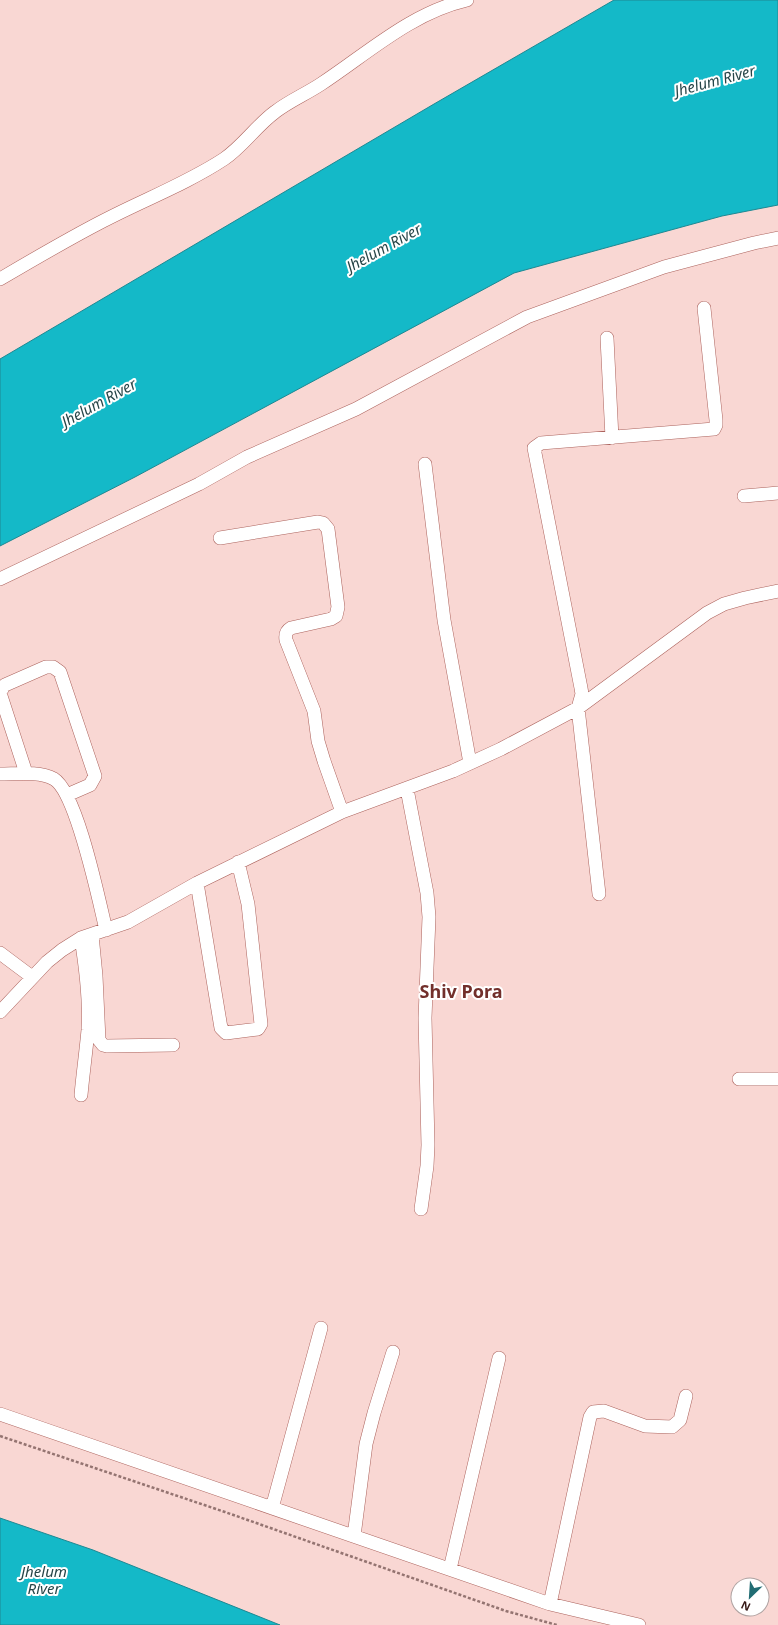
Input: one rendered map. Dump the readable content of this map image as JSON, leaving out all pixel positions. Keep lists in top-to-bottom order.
{
  "districts": ["Shiv Pora"],
  "water": ["Jhelum River"],
  "north": "bottom left"
}
